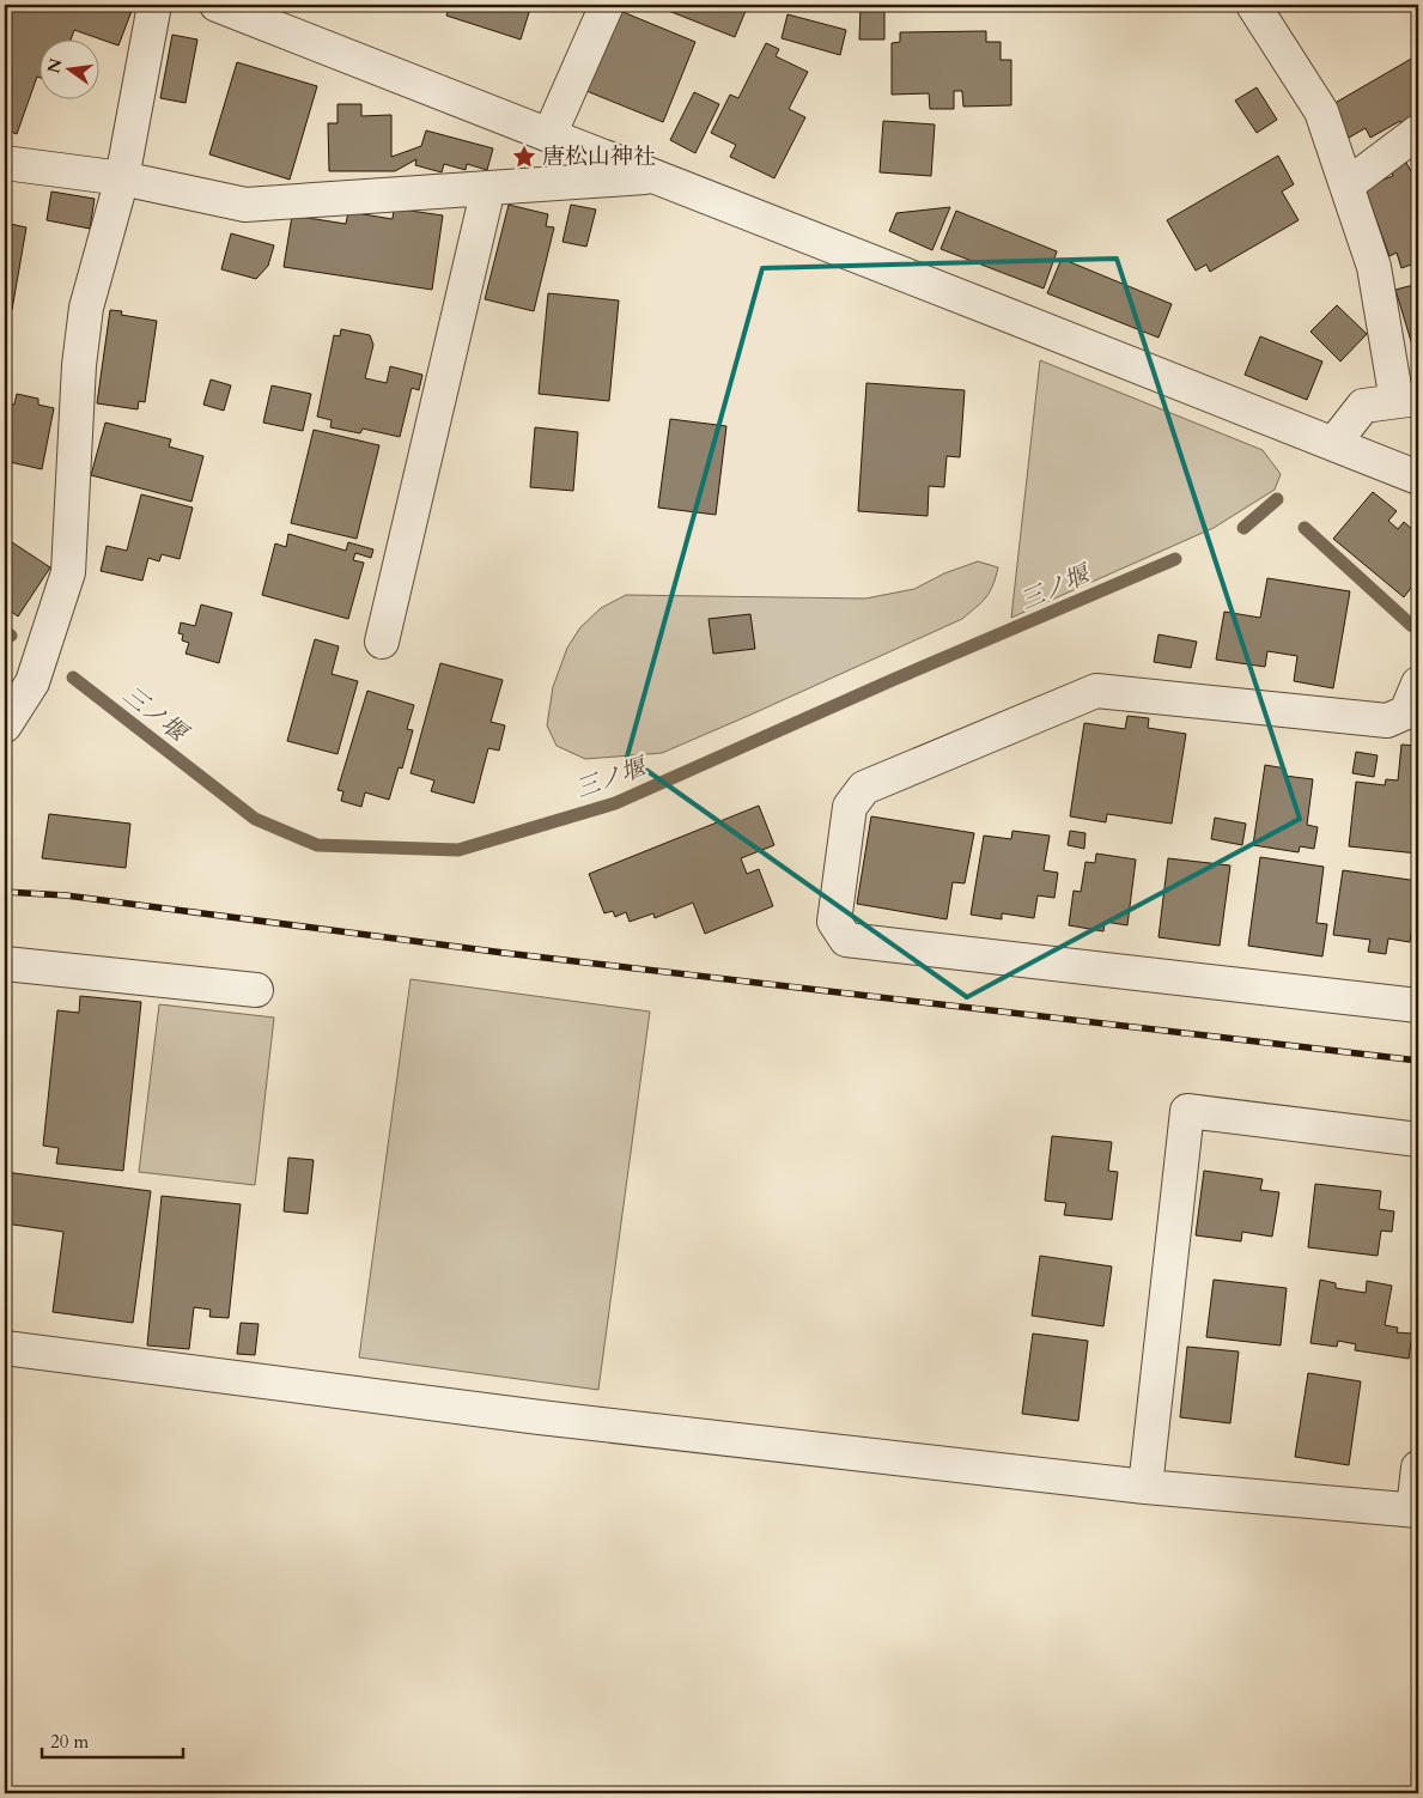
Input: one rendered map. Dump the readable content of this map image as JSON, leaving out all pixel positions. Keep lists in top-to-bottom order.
{
  "water": ["三ノ堰"],
  "places": {
    "place": ["唐松山神社"]
  },
  "scale_bar": "20 m",
  "north": "left"
}
